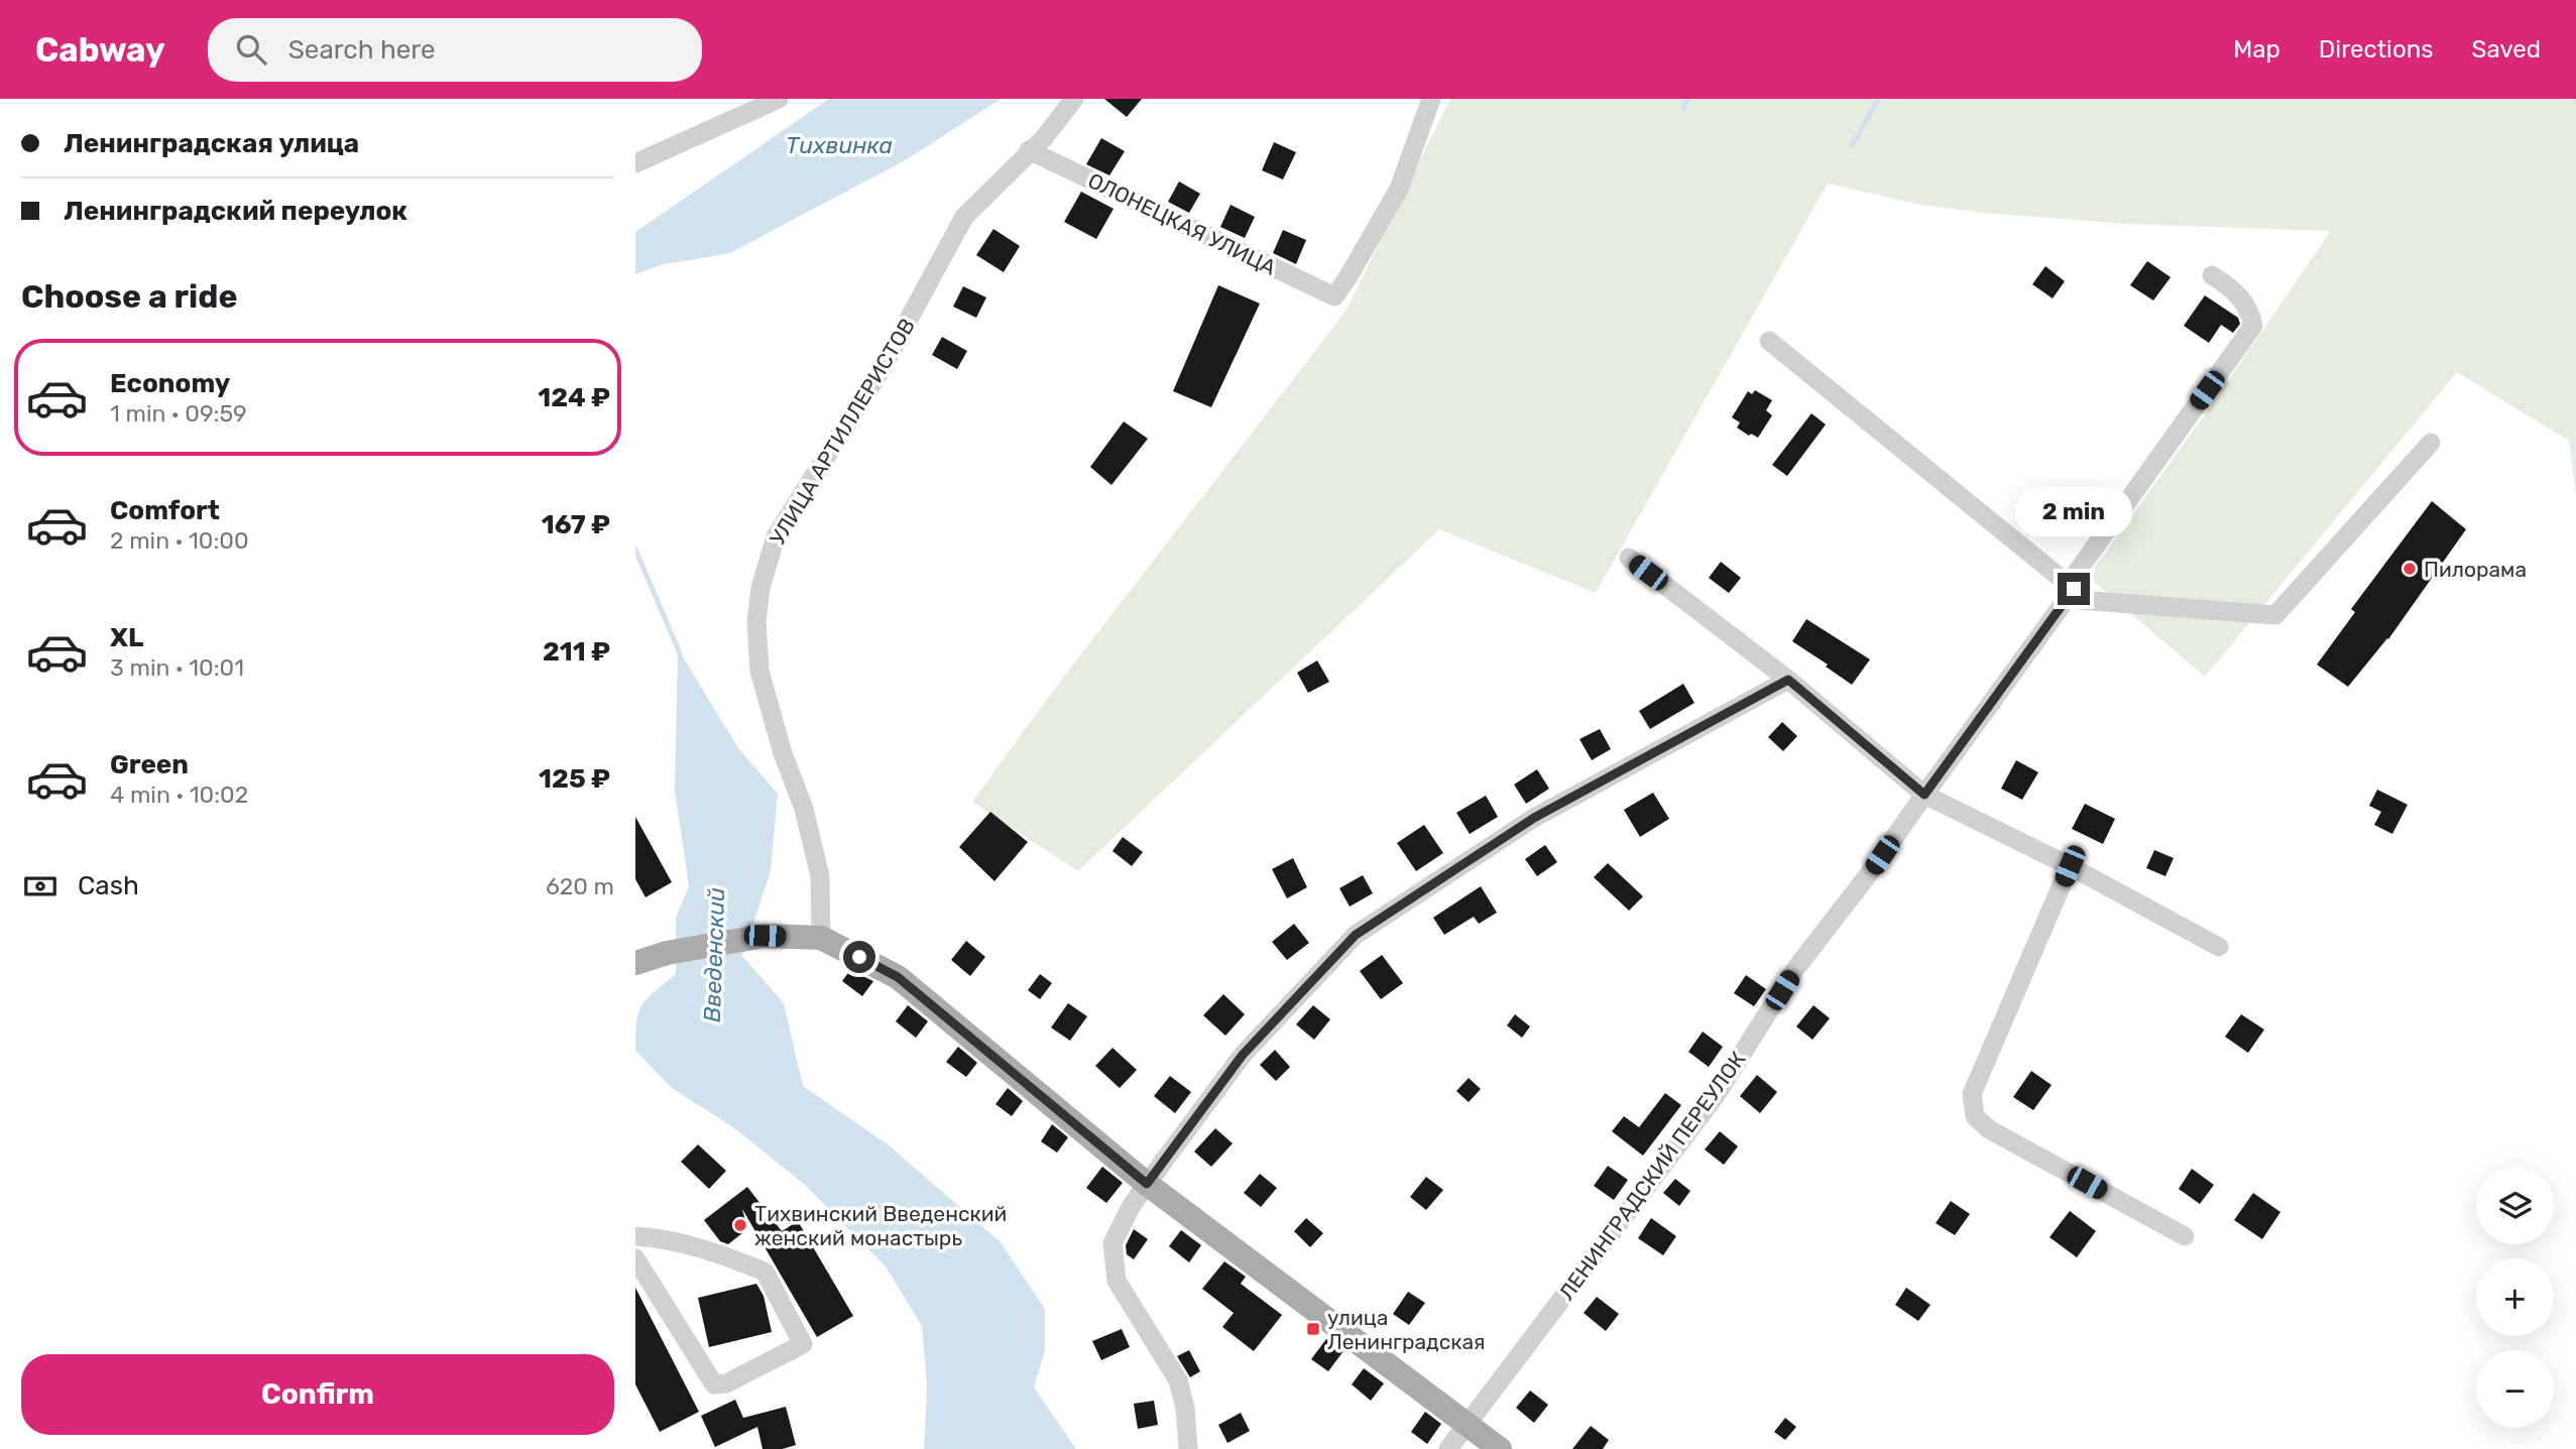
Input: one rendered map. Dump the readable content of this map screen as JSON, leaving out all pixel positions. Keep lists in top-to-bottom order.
{
  "streets": {
    "street": ["ОЛОНЕЦКАЯ УЛИЦА", "УЛИЦА АРТИЛЛЕРИСТОВ", "ЛЕНИНГРАДСКИЙ ПЕРЕУЛОК"]
  },
  "crossings": [
    ["ОЛОНЕЦКАЯ УЛИЦА", "УЛИЦА АРТИЛЛЕРИСТОВ"]
  ],
  "water": ["Тихвинка", "Введенский"],
  "places": {
    "other": ["Пилорама", "Тихвинский Введенский женский монастырь"],
    "transit": ["улица Ленинградская"]
  },
  "page": {
    "header": "Cabway",
    "search": "Search here",
    "nav": ["Map", "Directions", "Saved"],
    "banner": ["Ленинградская улица", "Ленинградский переулок"],
    "heading": "Choose a ride",
    "list": [
      {
        "name": "Economy",
        "note": "1 min · 09:59",
        "value": "124 ₽"
      },
      {
        "name": "Comfort",
        "note": "2 min · 10:00",
        "value": "167 ₽"
      },
      {
        "name": "XL",
        "note": "3 min · 10:01",
        "value": "211 ₽"
      },
      {
        "name": "Green",
        "note": "4 min · 10:02",
        "value": "125 ₽"
      }
    ],
    "bubble": "2 min",
    "pay": ["Cash", "620 m"],
    "map_buttons": ["+", "−"],
    "buttons": "Confirm"
  }
}
